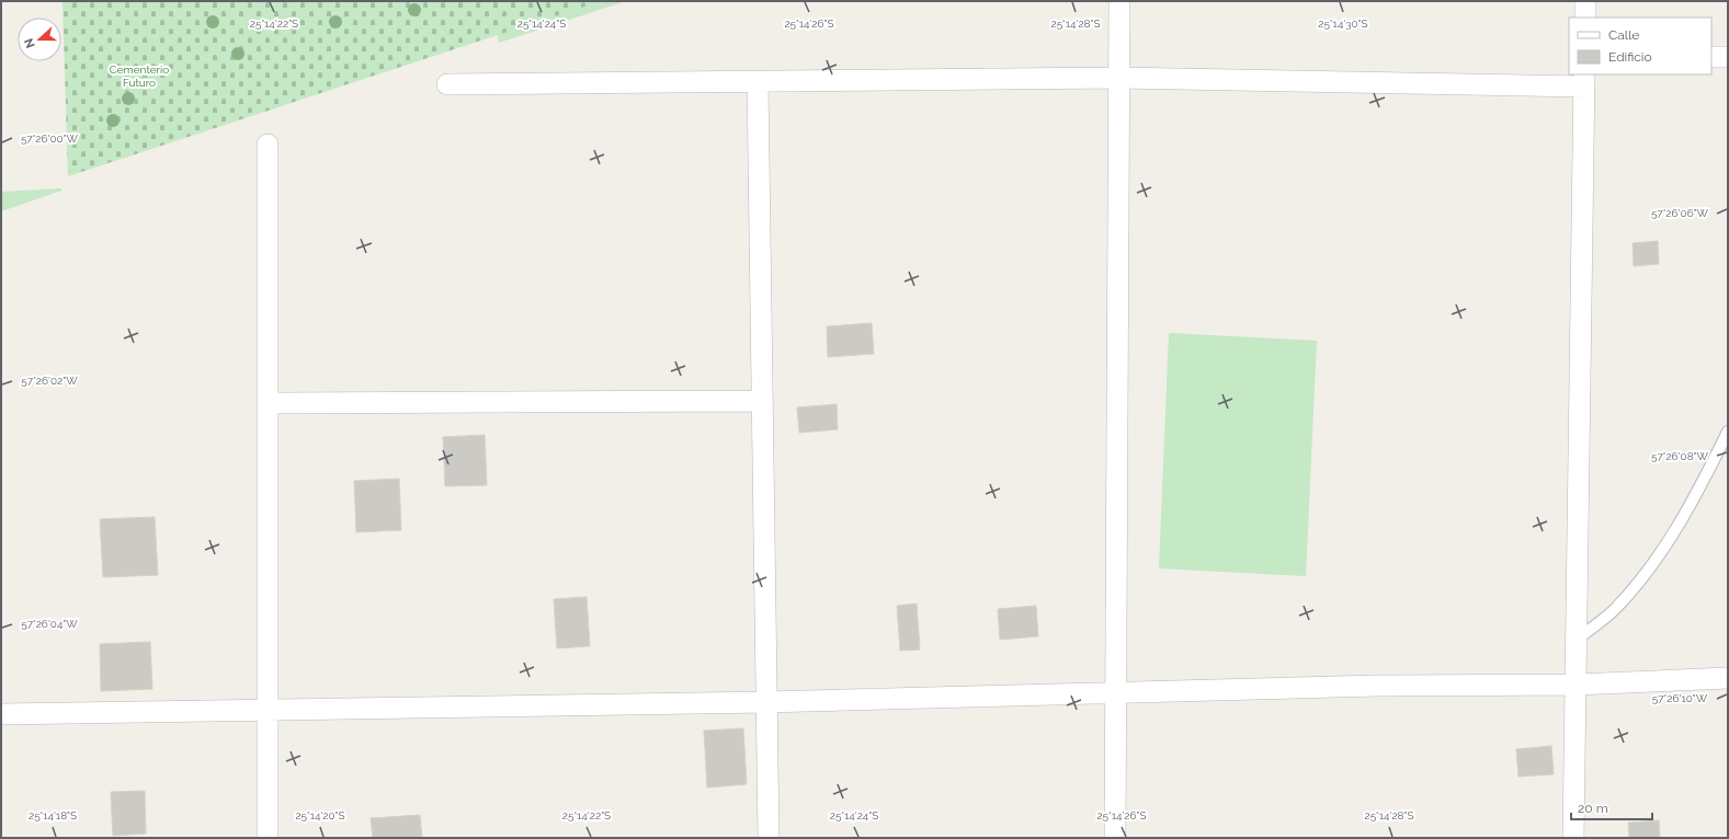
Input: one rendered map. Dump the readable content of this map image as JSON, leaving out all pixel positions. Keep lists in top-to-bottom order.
{
  "parks": ["Cementerio Futuro"],
  "legend": ["Calle", "Edificio"],
  "scale_bar": "20 m",
  "north": "left",
  "coordinates": [
    "25°14'22\"S",
    "25°14'24\"S",
    "25°14'26\"S",
    "25°14'28\"S",
    "25°14'30\"S",
    "57°26'00\"W",
    "57°26'06\"W",
    "57°26'02\"W",
    "57°26'08\"W",
    "57°26'04\"W",
    "57°26'10\"W",
    "25°14'18\"S",
    "25°14'20\"S"
  ]
}
